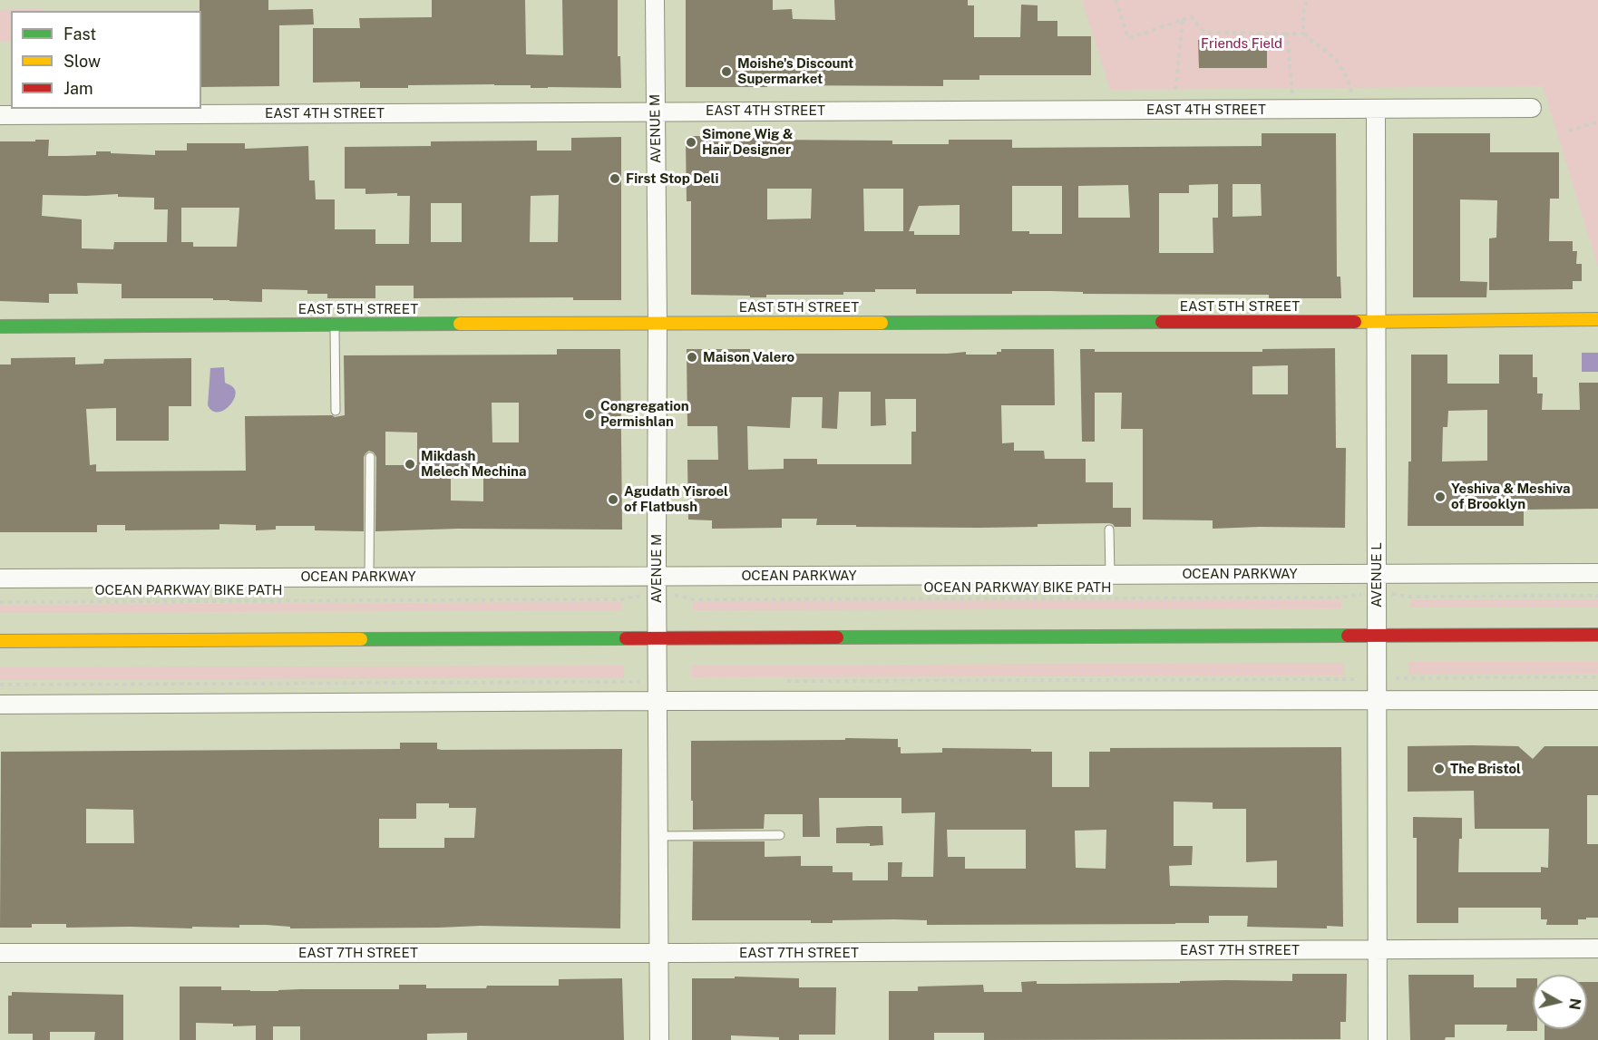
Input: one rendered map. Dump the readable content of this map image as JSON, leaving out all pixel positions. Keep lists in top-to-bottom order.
{
  "streets": {
    "street": [
      "EAST 4TH STREET",
      "AVENUE M",
      "EAST 5TH STREET",
      "OCEAN PARKWAY",
      "AVENUE L",
      "EAST 7TH STREET"
    ],
    "path": ["OCEAN PARKWAY BIKE PATH"]
  },
  "crossings": [
    ["EAST 4TH STREET", "AVENUE M"],
    ["EAST 4TH STREET", "AVENUE L"],
    ["AVENUE M", "EAST 5TH STREET"],
    ["AVENUE M", "OCEAN PARKWAY"],
    ["AVENUE M", "EAST 7TH STREET"],
    ["EAST 5TH STREET", "AVENUE L"],
    ["OCEAN PARKWAY", "AVENUE L"],
    ["AVENUE L", "EAST 7TH STREET"]
  ],
  "parks": ["Friends Field"],
  "places": [
    "Moishe's Discount Supermarket",
    "Simone Wig & Hair Designer",
    "First Stop Deli",
    "Maison Valero",
    "Congregation Permishlan",
    "Mikdash Melech Mechina",
    "Yeshiva & Meshiva of Brooklyn",
    "Agudath Yisroel of Flatbush",
    "The Bristol"
  ],
  "legend": ["Fast", "Slow", "Jam"],
  "north": "right"
}
